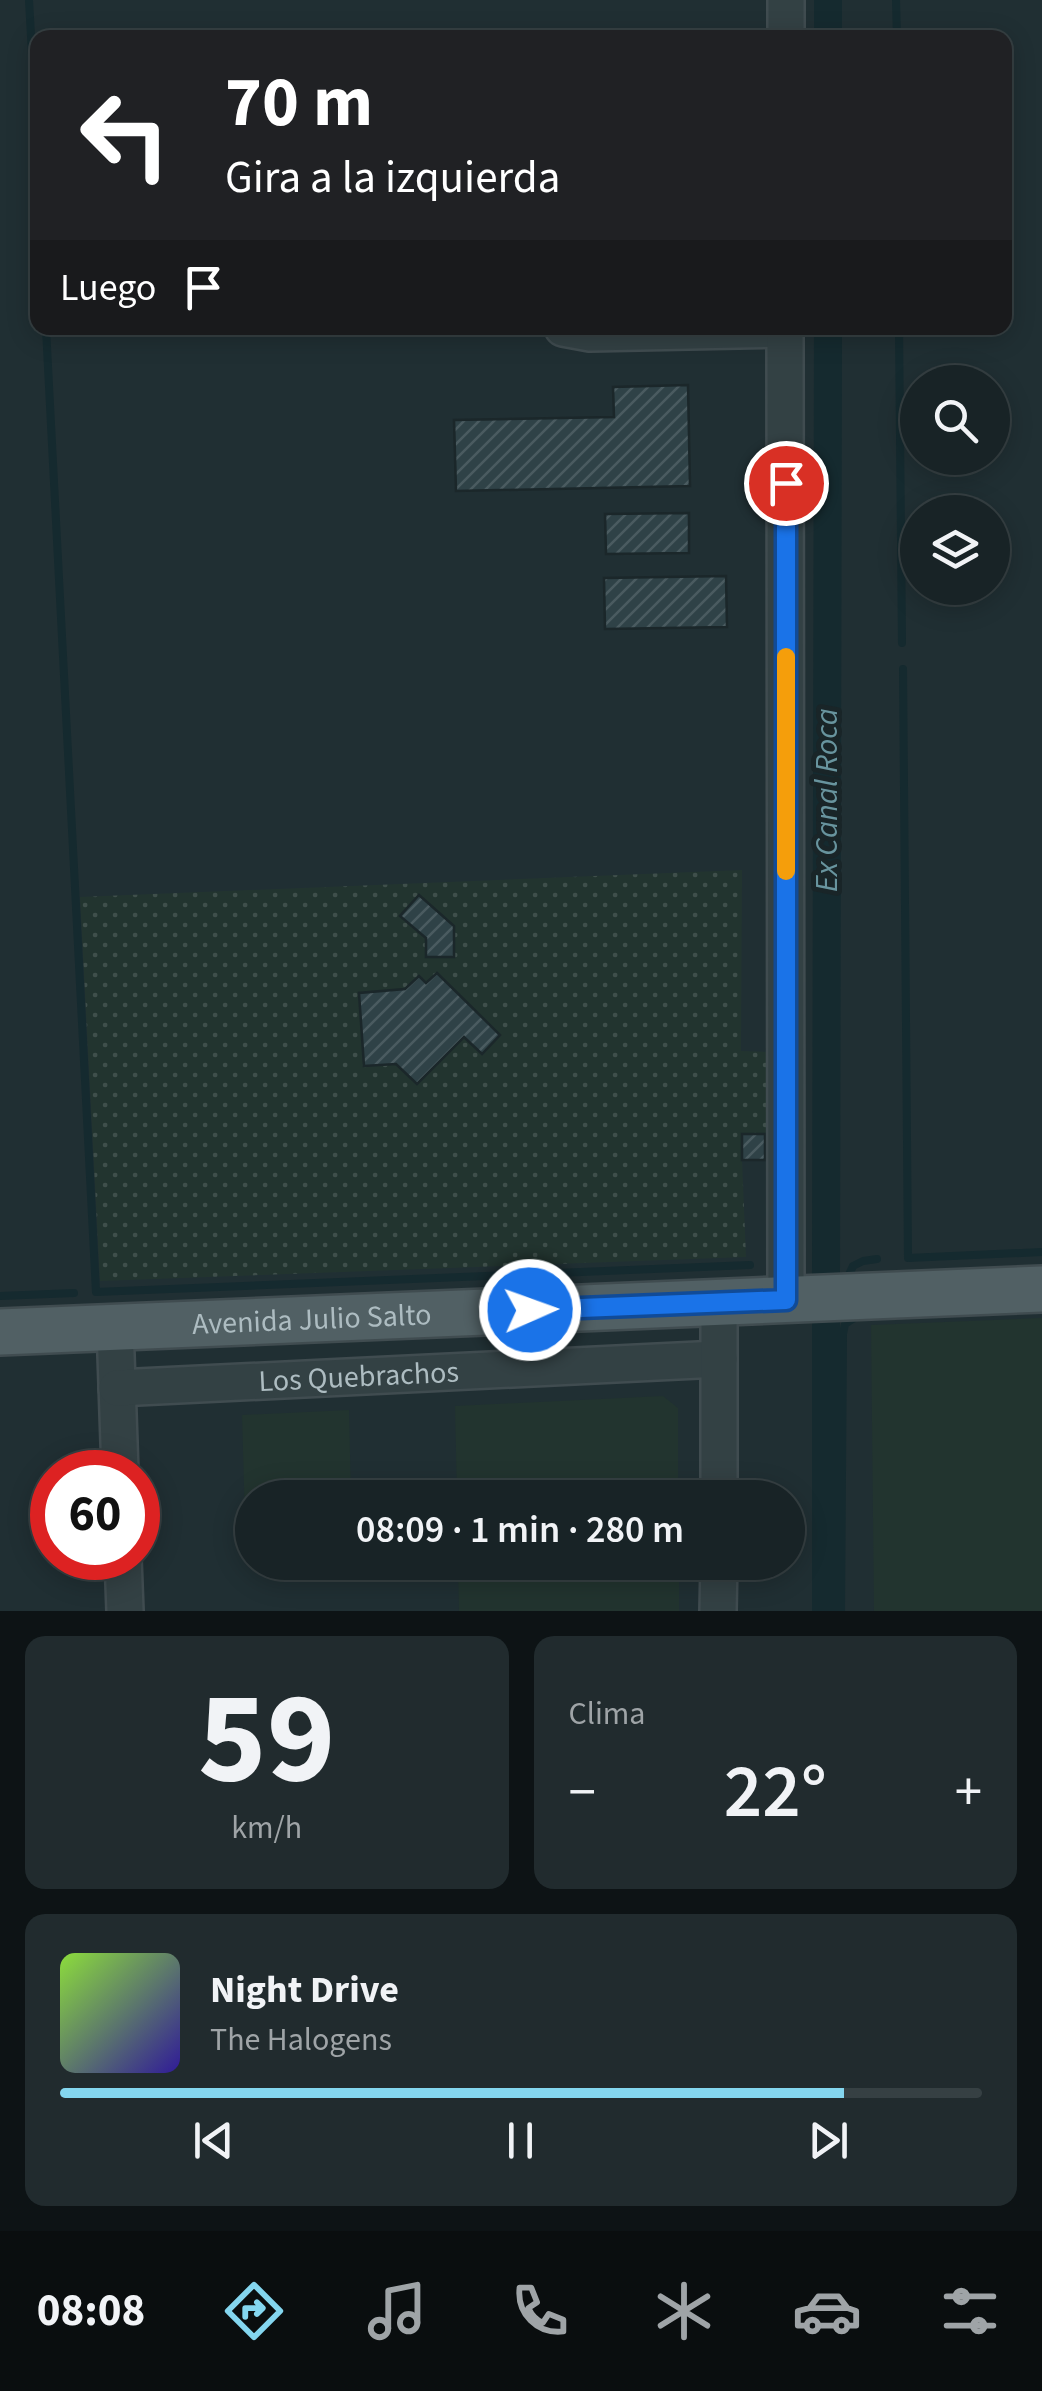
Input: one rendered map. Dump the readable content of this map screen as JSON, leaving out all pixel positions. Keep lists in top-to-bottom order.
{
  "streets": {
    "main road": ["Avenida Julio Salto"],
    "street": ["Los Quebrachos"]
  },
  "water": ["Ex Canal Roca"],
  "page": {
    "turn": ["70 m", "Gira a la izquierda"],
    "then": "Luego",
    "limit": "60",
    "trip": "08:09 · 1 min · 280 m",
    "tile": [
      ["59", "km/h"],
      "Clima"
    ],
    "heat": ["−", "22°", "+"],
    "song": ["Night Drive", "The Halogens"],
    "tabs": "08:08"
  }
}
